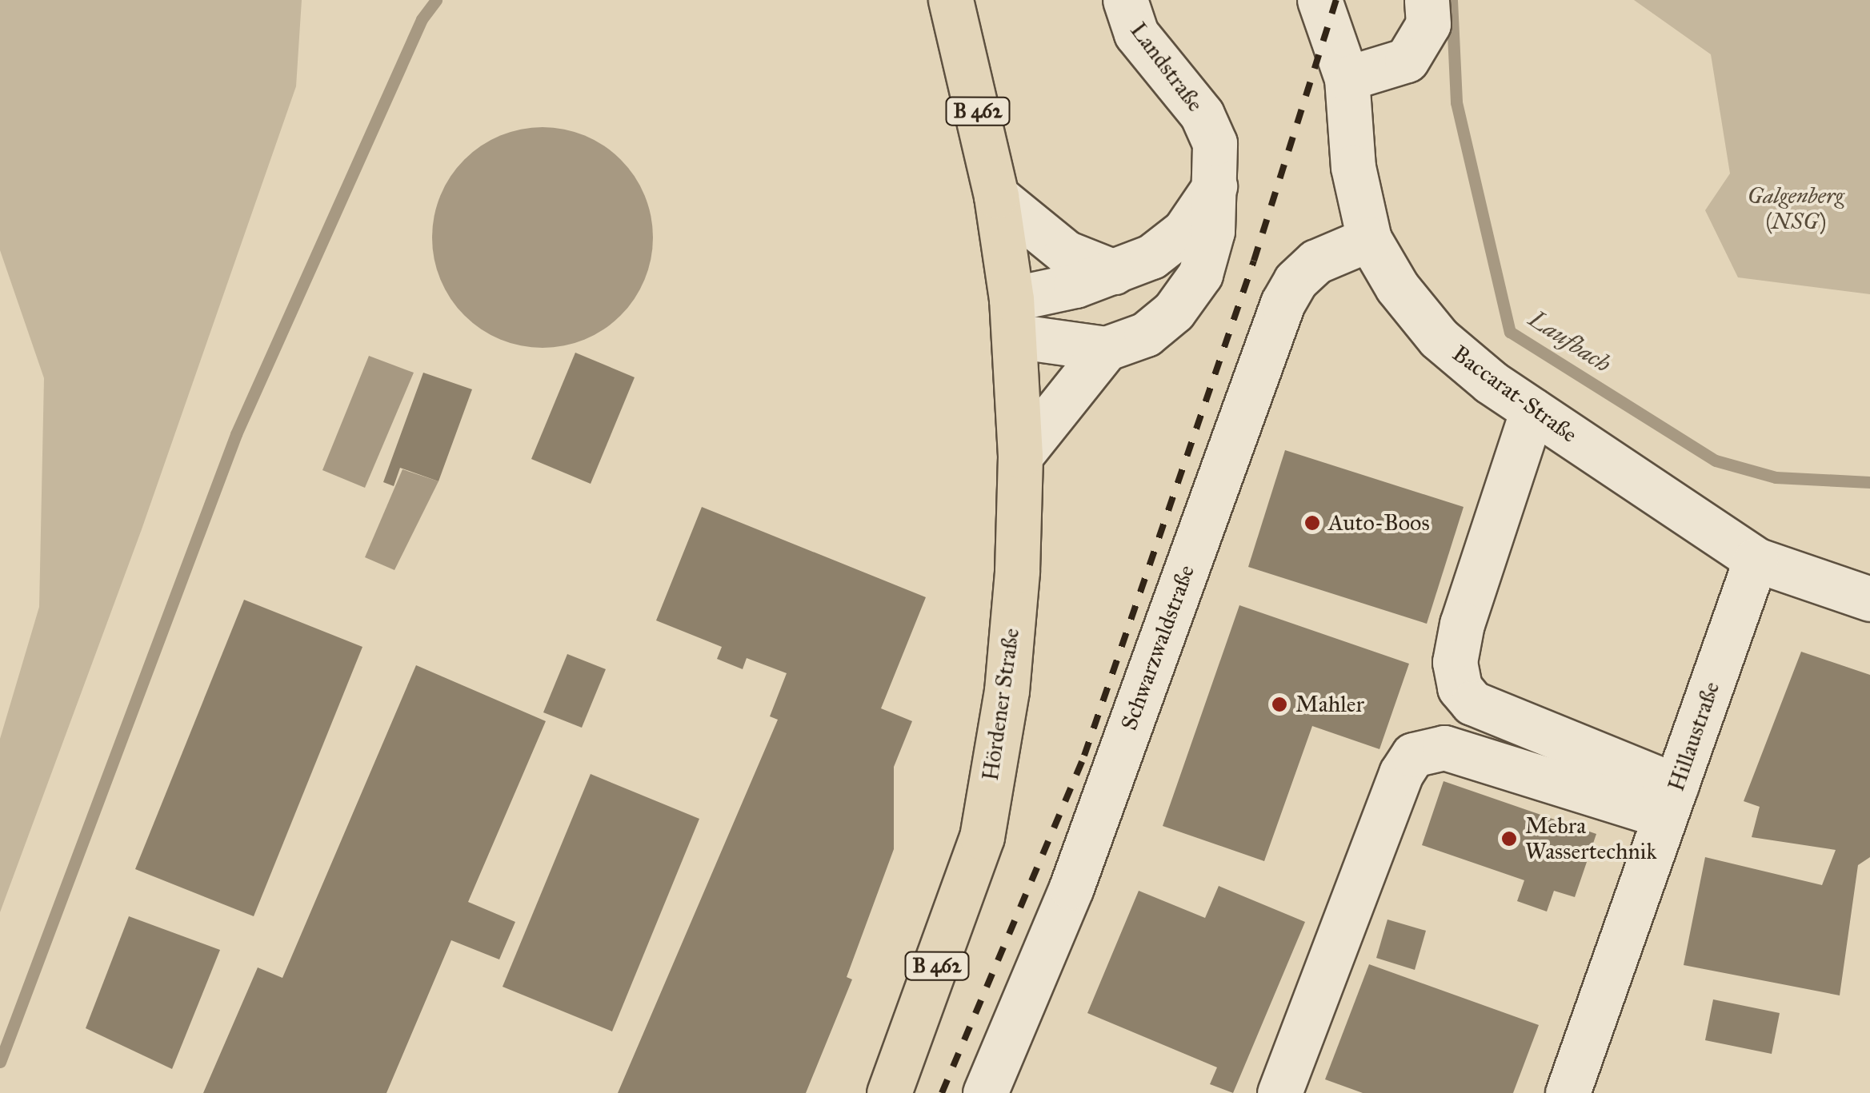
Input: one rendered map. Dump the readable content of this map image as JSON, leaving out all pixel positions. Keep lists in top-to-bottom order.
{
  "streets": {
    "main road": ["B 462", "Hördener Straße"],
    "street": [
      "Landstraße",
      "Baccarat-Straße",
      "Schwarzwaldstraße",
      "Hillaustraße"
    ]
  },
  "crossings": [
    ["Landstraße", "B 462"],
    ["Landstraße", "Hördener Straße"],
    ["B 462", "Hördener Straße"],
    ["Baccarat-Straße", "Schwarzwaldstraße"],
    ["Baccarat-Straße", "Hillaustraße"]
  ],
  "water": ["Laufbach"],
  "parks": ["Galgenberg (NSG)"],
  "places": ["Auto-Boos", "Mahler", "Mebra Wassertechnik"]
}
